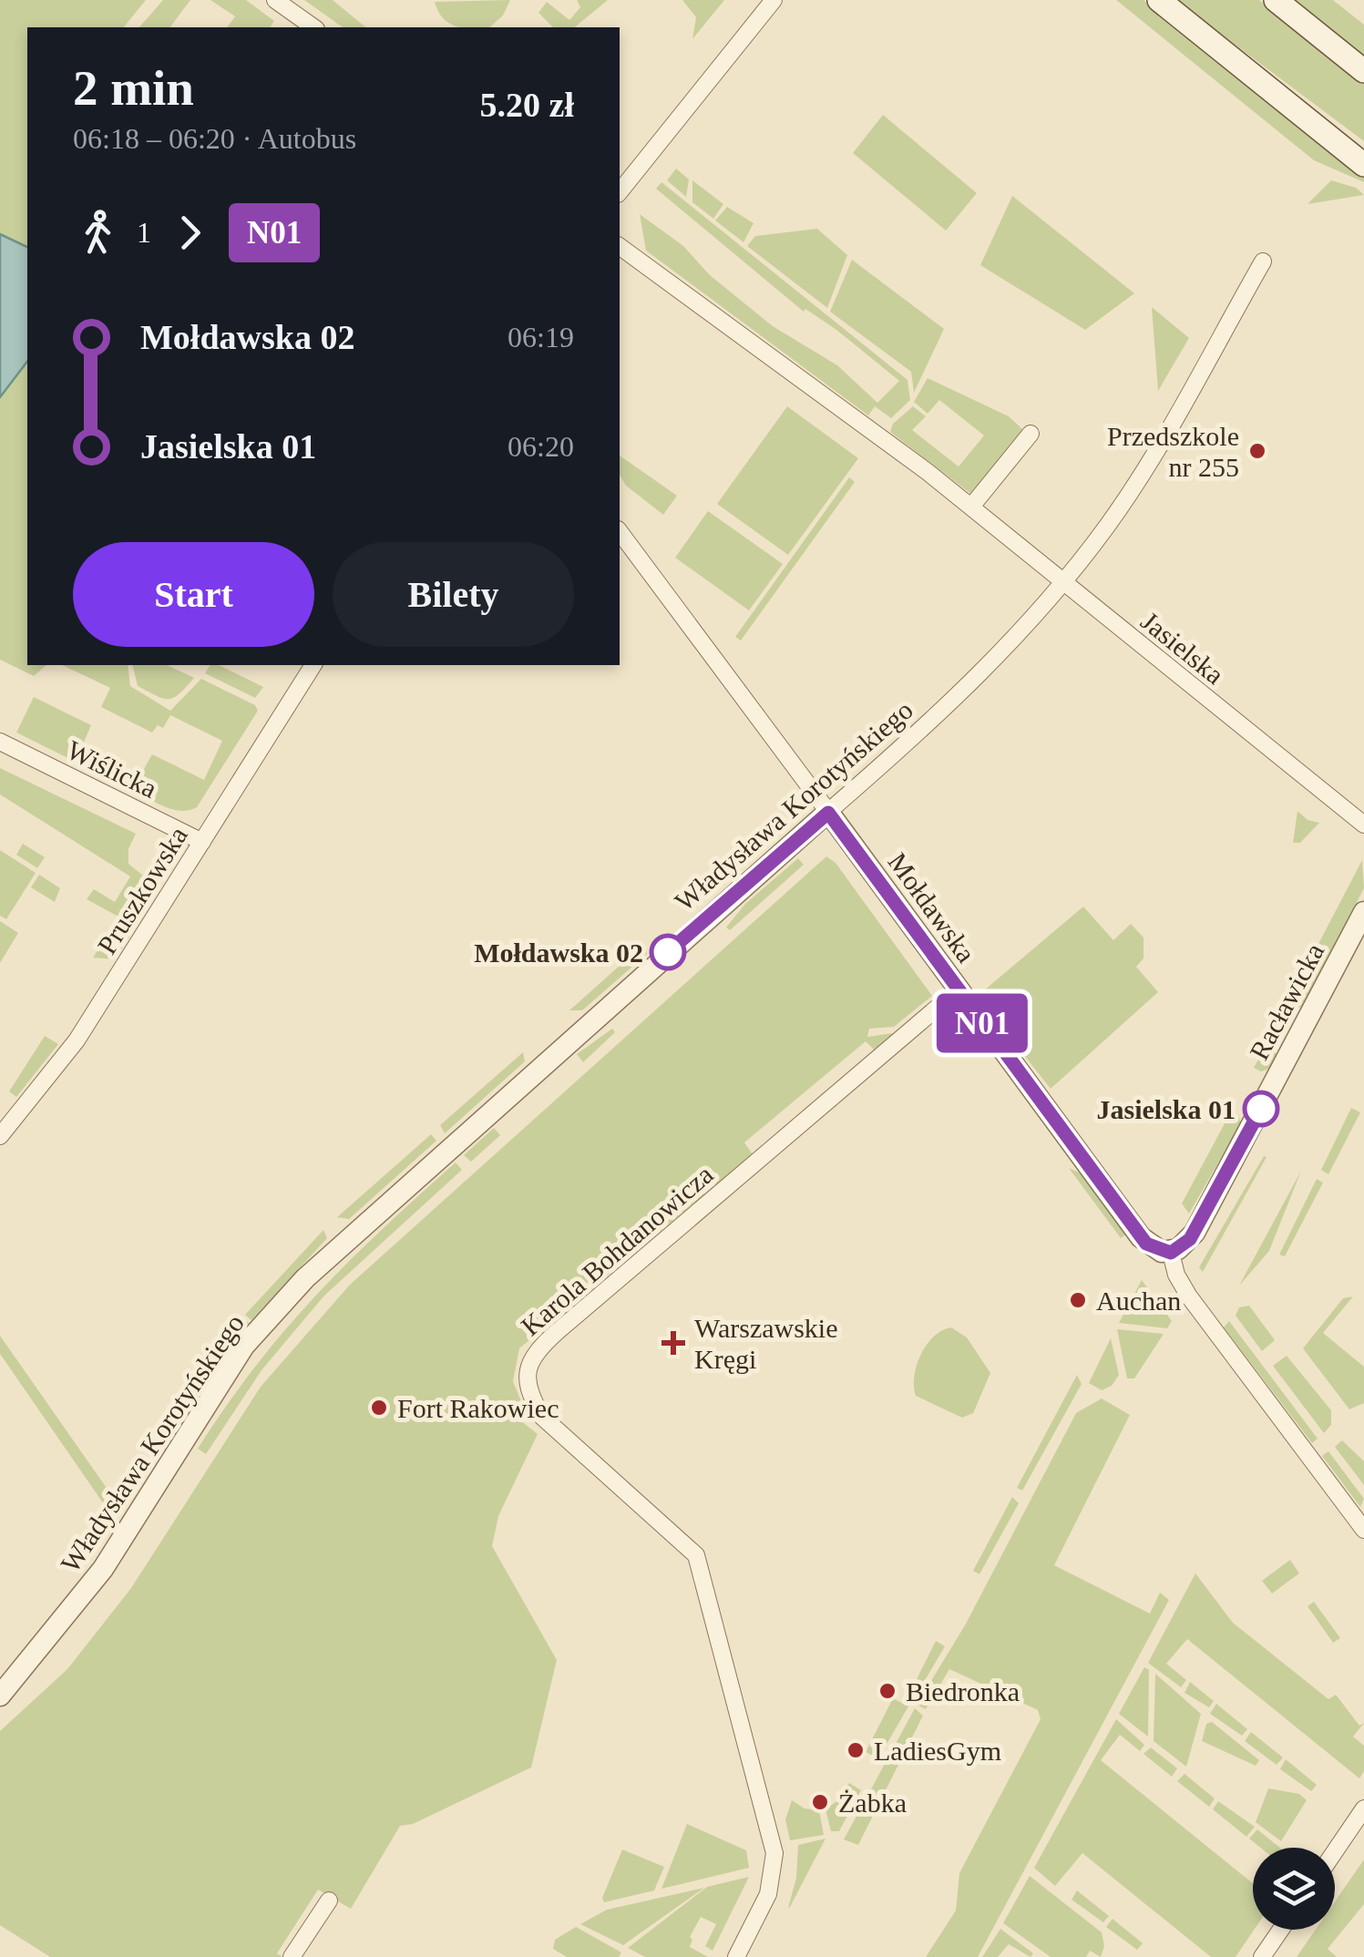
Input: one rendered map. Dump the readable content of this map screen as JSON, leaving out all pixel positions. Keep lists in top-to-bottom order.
{
  "streets": {
    "street": [
      "Jasielska",
      "Wiślicka",
      "Władysława Korotyńskiego",
      "Pruszkowska",
      "Mołdawska",
      "Racławicka",
      "Karola Bohdanowicza"
    ]
  },
  "crossings": [
    ["Jasielska", "Władysława Korotyńskiego"],
    ["Wiślicka", "Pruszkowska"],
    ["Władysława Korotyńskiego", "Mołdawska"],
    ["Mołdawska", "Racławicka"],
    ["Mołdawska", "Karola Bohdanowicza"]
  ],
  "places": {
    "other": [
      "Przedszkole nr 255",
      "Mołdawska 02",
      "Jasielska 01",
      "Auchan",
      "Fort Rakowiec",
      "Biedronka",
      "LadiesGym",
      "Żabka"
    ],
    "health": ["Warszawskie Kręgi"]
  },
  "lines": ["bus line N01"],
  "page": {
    "on_map": "N01",
    "heading": ["2 min", "06:18 – 06:20 · Autobus", "5.20 zł"],
    "legs": ["1", "N01"],
    "list": [
      {
        "name": "Mołdawska 02",
        "value": "06:19"
      },
      {
        "name": "Jasielska 01",
        "value": "06:20"
      }
    ],
    "buttons": ["Start", "Bilety"]
  }
}
